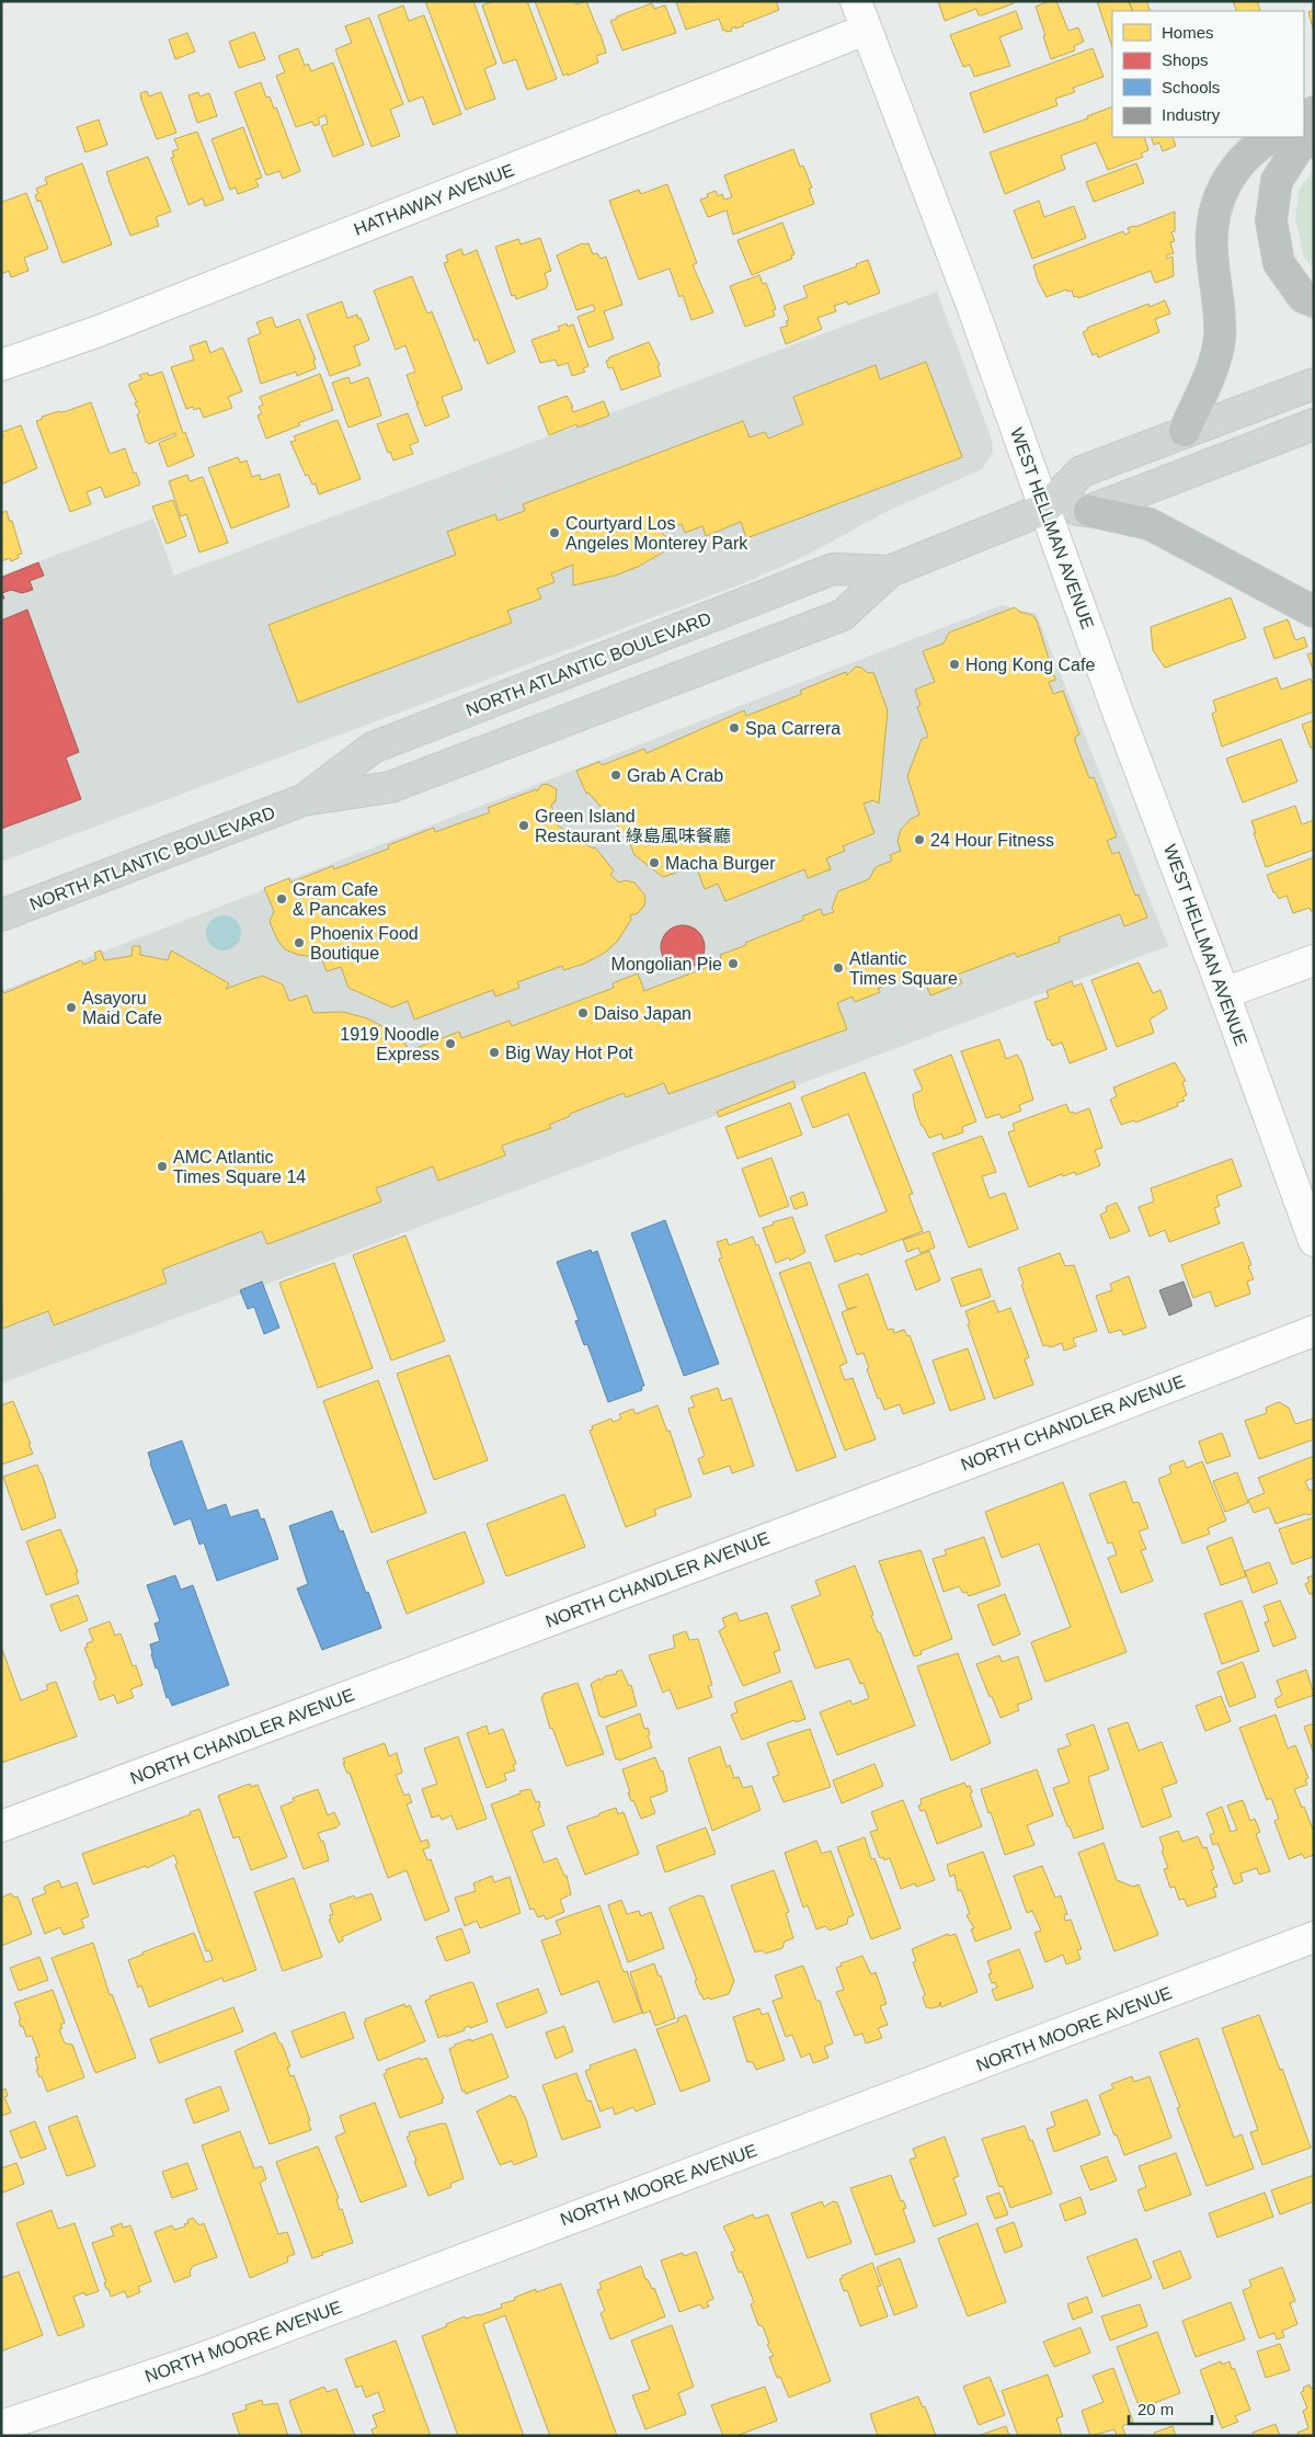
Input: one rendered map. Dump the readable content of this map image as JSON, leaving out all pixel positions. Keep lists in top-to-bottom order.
{
  "streets": {
    "main road": ["NORTH ATLANTIC BOULEVARD"],
    "street": [
      "HATHAWAY AVENUE",
      "WEST HELLMAN AVENUE",
      "NORTH CHANDLER AVENUE",
      "NORTH MOORE AVENUE"
    ]
  },
  "crossings": [
    ["HATHAWAY AVENUE", "WEST HELLMAN AVENUE"],
    ["WEST HELLMAN AVENUE", "NORTH ATLANTIC BOULEVARD"]
  ],
  "places": [
    "Courtyard Los Angeles Monterey Park",
    "Hong Kong Cafe",
    "Spa Carrera",
    "Grab A Crab",
    "Green Island Restaurant 綠島風味餐廳",
    "24 Hour Fitness",
    "Macha Burger",
    "Gram Cafe & Pancakes",
    "Phoenix Food Boutique",
    "Mongolian Pie",
    "Atlantic Times Square",
    "Asayoru Maid Cafe",
    "Daiso Japan",
    "1919 Noodle Express",
    "Big Way Hot Pot",
    "AMC Atlantic Times Square 14"
  ],
  "legend": [
    "Homes",
    "Shops",
    "Schools",
    "Industry"
  ],
  "scale_bar": "20 m"
}
